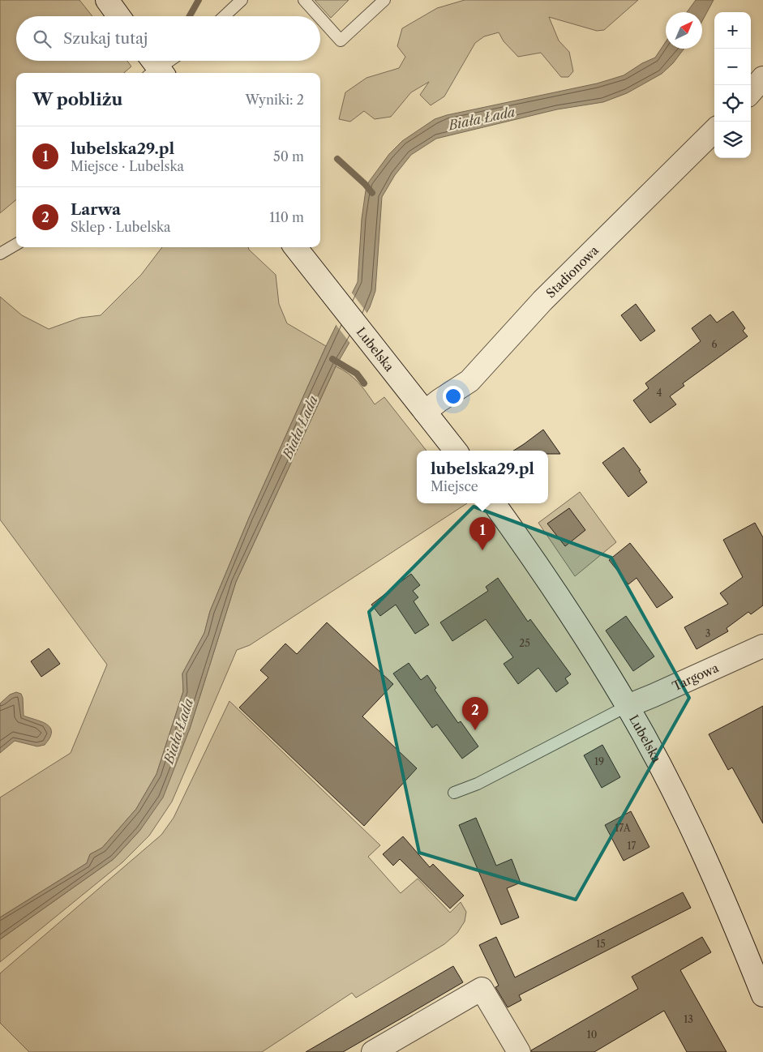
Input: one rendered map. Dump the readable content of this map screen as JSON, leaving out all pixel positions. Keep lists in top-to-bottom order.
{
  "streets": {
    "street": ["Stadionowa", "Lubelska", "Targowa"]
  },
  "crossings": [
    ["Stadionowa", "Lubelska"],
    ["Lubelska", "Targowa"]
  ],
  "water": ["Biała Łada"],
  "house_numbers": [
    "6",
    "4",
    "3",
    "25",
    "19",
    "17A",
    "17",
    "15",
    "13",
    "10"
  ],
  "north": "top right",
  "page": {
    "map_buttons": ["+", "−"],
    "search": "Szukaj tutaj",
    "heading": ["W pobliżu", "Wyniki: 2"],
    "list": [
      {
        "mark": "1",
        "name": "lubelska29.pl",
        "note": "Miejsce · Lubelska",
        "value": "50 m"
      },
      {
        "mark": "2",
        "name": "Larwa",
        "note": "Sklep · Lubelska",
        "value": "110 m"
      }
    ],
    "popup": ["lubelska29.pl", "Miejsce"],
    "pins": ["1", "2"]
  }
}
